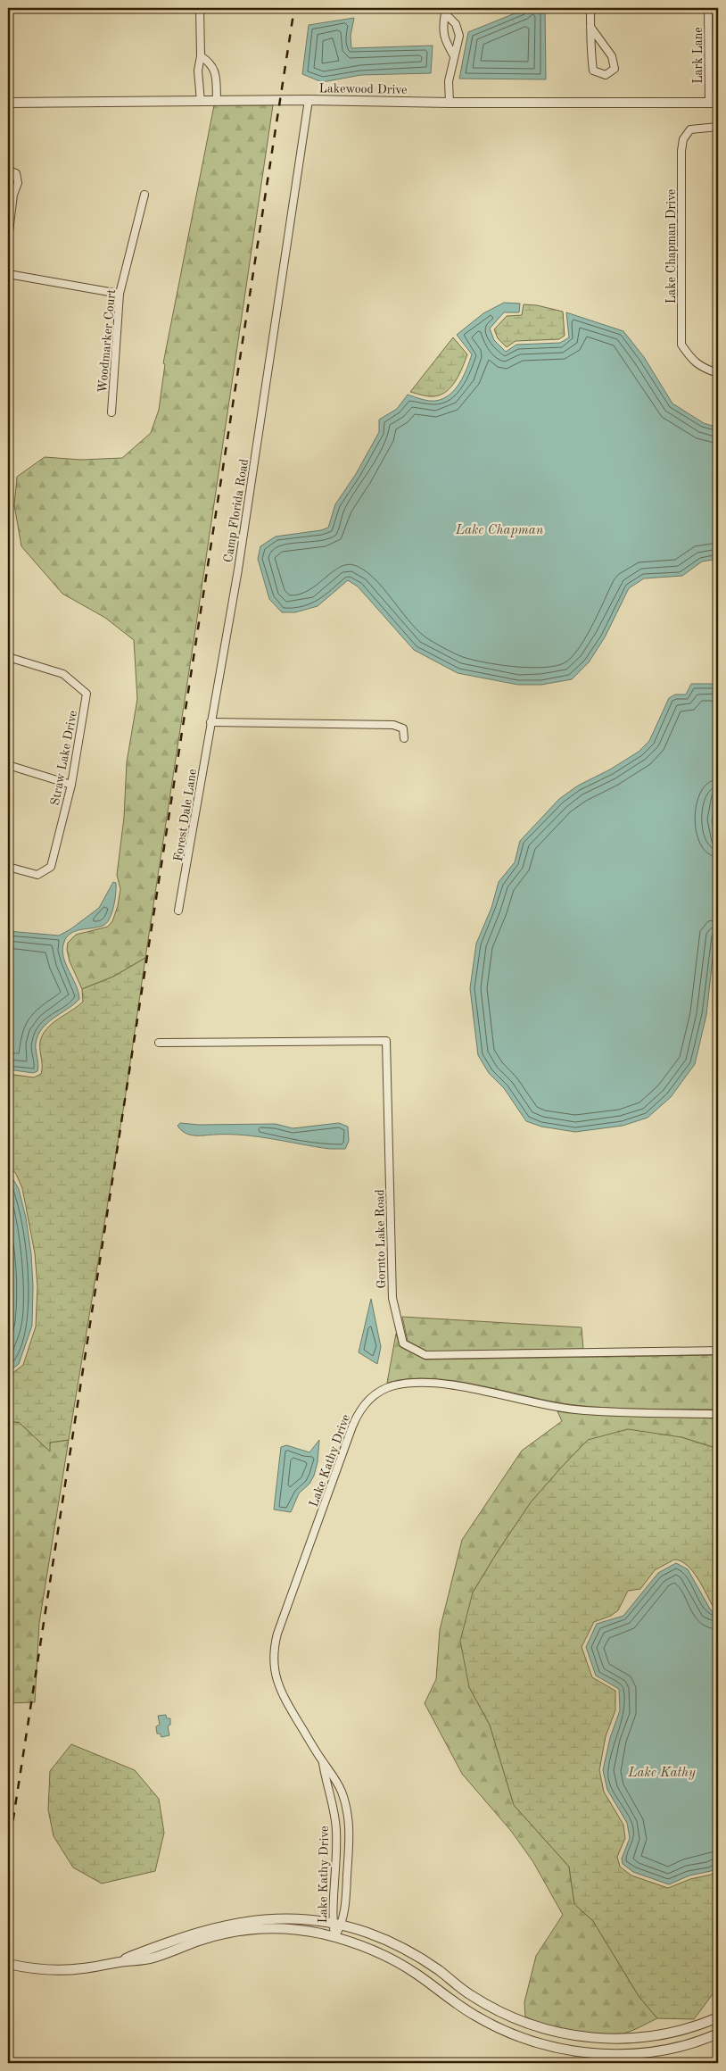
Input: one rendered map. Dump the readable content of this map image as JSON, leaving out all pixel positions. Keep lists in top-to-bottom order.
{
  "streets": {
    "street": [
      "Lark Lane",
      "Lakewood Drive",
      "Lake Chapman Drive",
      "Woodmarker Court",
      "Camp Florida Road",
      "Straw Lake Drive",
      "Forest Dale Lane",
      "Gornto Lake Road",
      "Lake Kathy Drive"
    ]
  },
  "crossings": [
    ["Lark Lane", "Lakewood Drive"],
    ["Lakewood Drive", "Camp Florida Road"],
    ["Camp Florida Road", "Forest Dale Lane"]
  ],
  "water": ["Lake Chapman", "Lake Kathy"]
}
